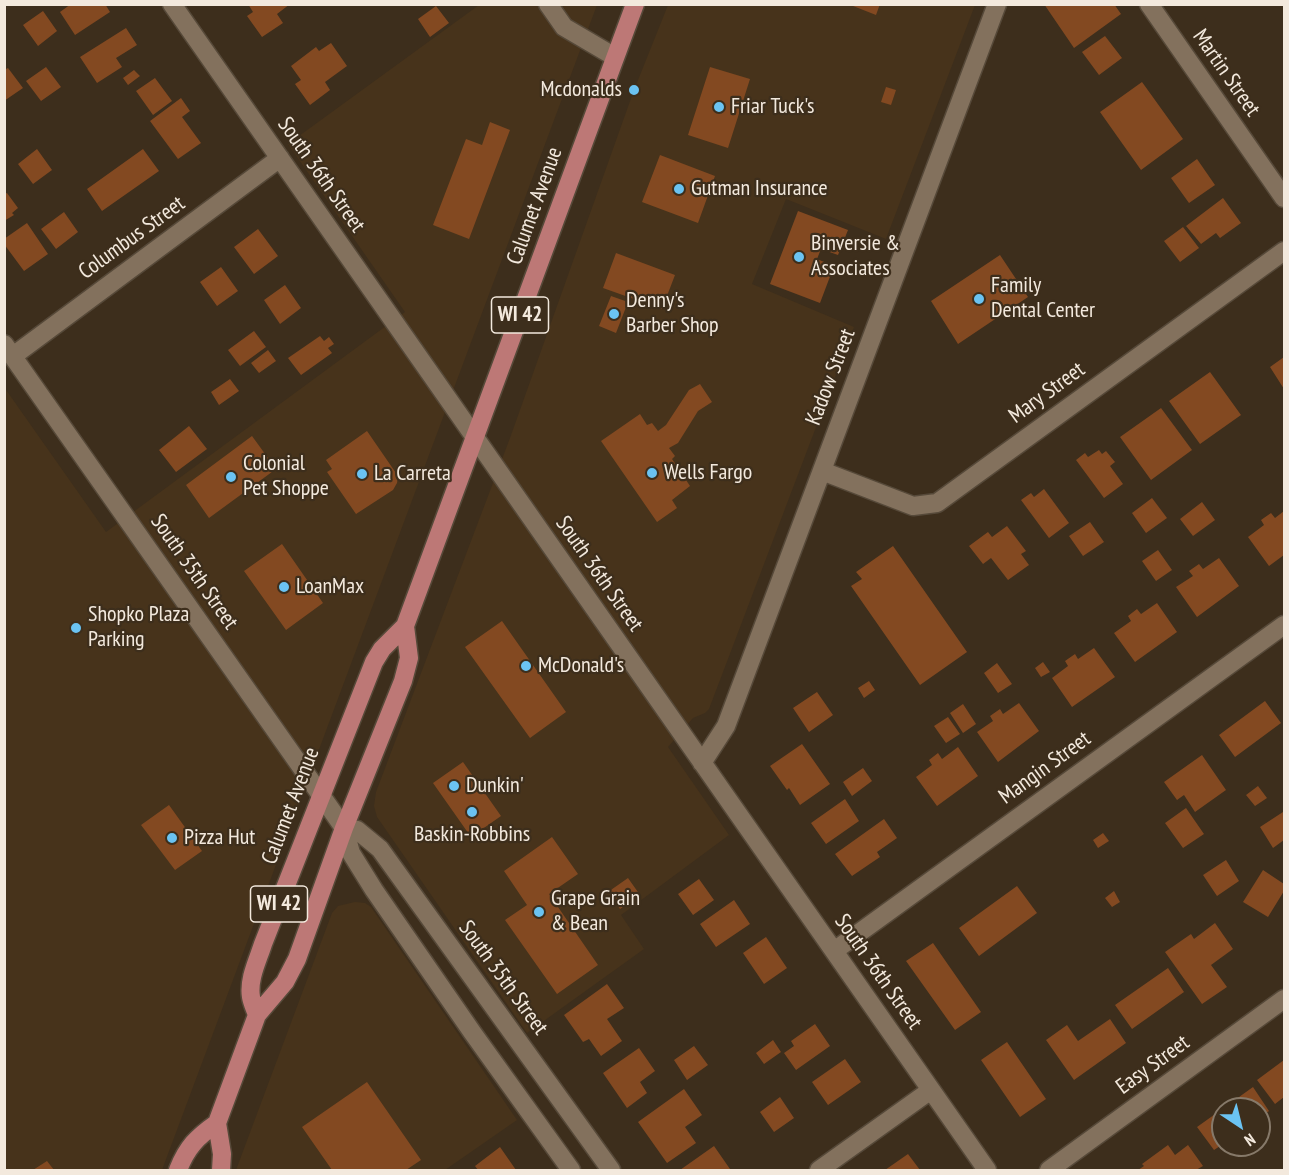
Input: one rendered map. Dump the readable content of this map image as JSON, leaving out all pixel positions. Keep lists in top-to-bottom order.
{
  "streets": {
    "main road": ["Calumet Avenue", "WI 42"],
    "street": [
      "Martin Street",
      "South 36th Street",
      "Columbus Street",
      "Kadow Street",
      "Mary Street",
      "South 35th Street",
      "Mangin Street",
      "Easy Street"
    ]
  },
  "crossings": [
    ["South 36th Street", "Calumet Avenue"],
    ["South 36th Street", "Columbus Street"],
    ["South 36th Street", "Kadow Street"],
    ["South 36th Street", "Mangin Street"],
    ["Calumet Avenue", "South 35th Street"],
    ["Columbus Street", "South 35th Street"],
    ["Kadow Street", "Mary Street"]
  ],
  "places": [
    "Mcdonalds",
    "Friar Tuck's",
    "Gutman Insurance",
    "Binversie & Associates",
    "Family Dental Center",
    "Denny's Barber Shop",
    "Wells Fargo",
    "La Carreta",
    "Colonial Pet Shoppe",
    "LoanMax",
    "Shopko Plaza Parking",
    "McDonald's",
    "Dunkin'",
    "Baskin-Robbins",
    "Pizza Hut",
    "Grape Grain & Bean"
  ],
  "north": "bottom right"
}
